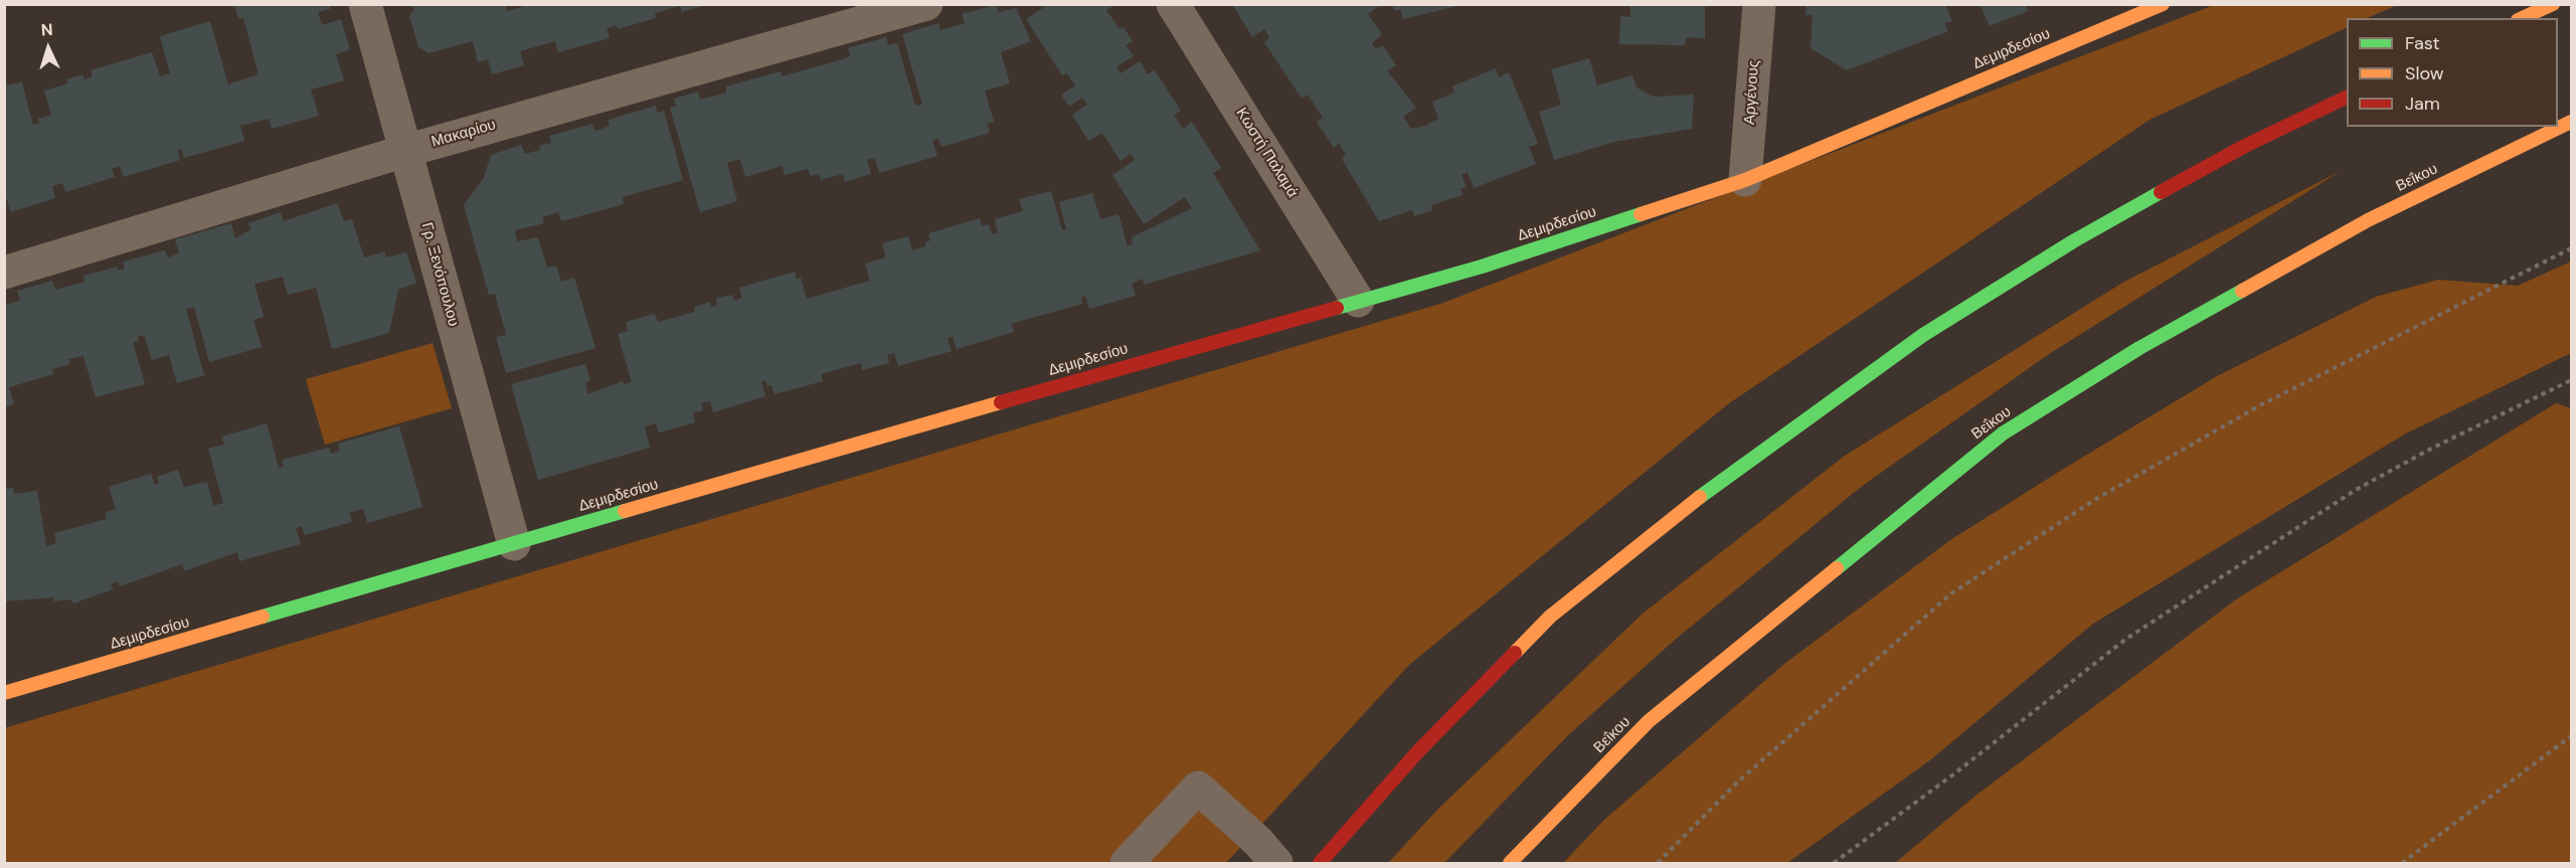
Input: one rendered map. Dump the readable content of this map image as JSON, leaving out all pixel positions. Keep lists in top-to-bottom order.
{
  "streets": {
    "main road": ["Δεμιρδεσίου", "Βεΐκου"],
    "street": [
      "Αργένους",
      "Μακαρίου",
      "Κωστή Παλαμά",
      "Γρ. Ξενόπουλου"
    ]
  },
  "crossings": [
    ["Δεμιρδεσίου", "Αργένους"],
    ["Δεμιρδεσίου", "Κωστή Παλαμά"],
    ["Δεμιρδεσίου", "Γρ. Ξενόπουλου"],
    ["Μακαρίου", "Γρ. Ξενόπουλου"]
  ],
  "legend": ["Fast", "Slow", "Jam"],
  "north": "top"
}
